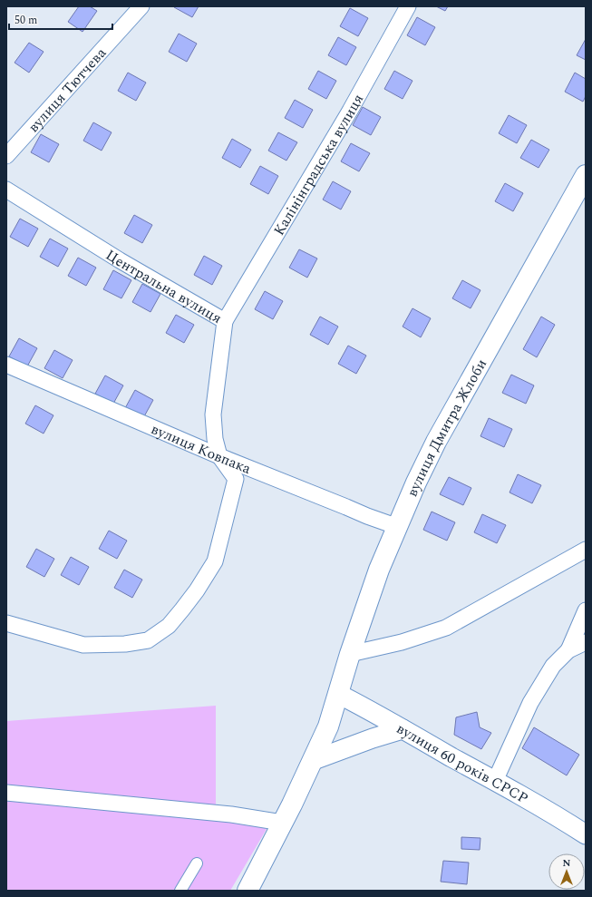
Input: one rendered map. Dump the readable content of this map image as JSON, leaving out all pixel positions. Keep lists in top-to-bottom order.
{
  "streets": {
    "main road": ["вулиця Дмитра Жлоби"],
    "street": [
      "вулиця Тютчева",
      "Калінінградська вулиця",
      "Центральна вулиця",
      "вулиця Ковпака",
      "вулиця 60 років СРСР"
    ]
  },
  "crossings": [
    ["Калінінградська вулиця", "Центральна вулиця"],
    ["Центральна вулиця", "вулиця Ковпака"],
    ["вулиця Дмитра Жлоби", "вулиця Ковпака"],
    ["вулиця Дмитра Жлоби", "вулиця 60 років СРСР"]
  ],
  "scale_bar": "50 m",
  "north": "top"
}
